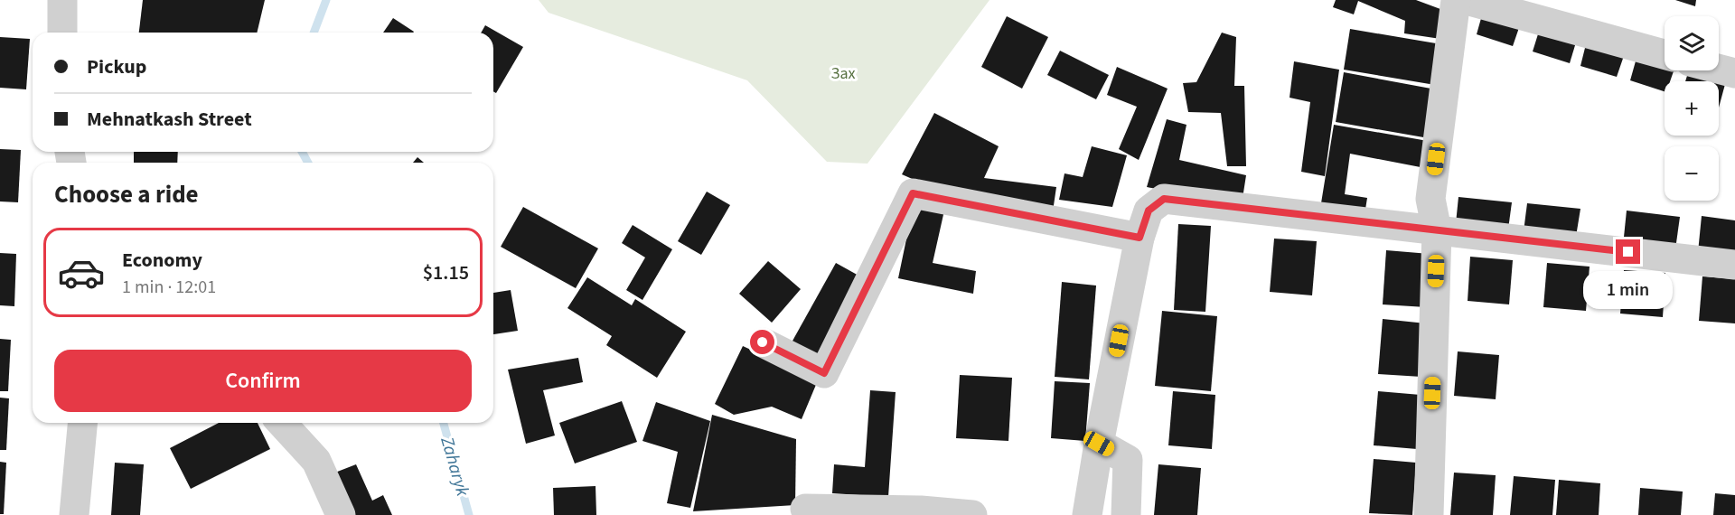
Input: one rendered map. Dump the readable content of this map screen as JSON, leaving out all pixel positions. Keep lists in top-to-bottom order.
{
  "water": ["Zaharyk"],
  "parks": ["Зах"],
  "page": {
    "map_buttons": ["+", "−"],
    "banner": ["Pickup", "Mehnatkash Street"],
    "heading": "Choose a ride",
    "list": [
      {
        "name": "Economy",
        "note": "1 min · 12:01",
        "value": "$1.15"
      }
    ],
    "bubble": "1 min",
    "buttons": "Confirm"
  }
}
